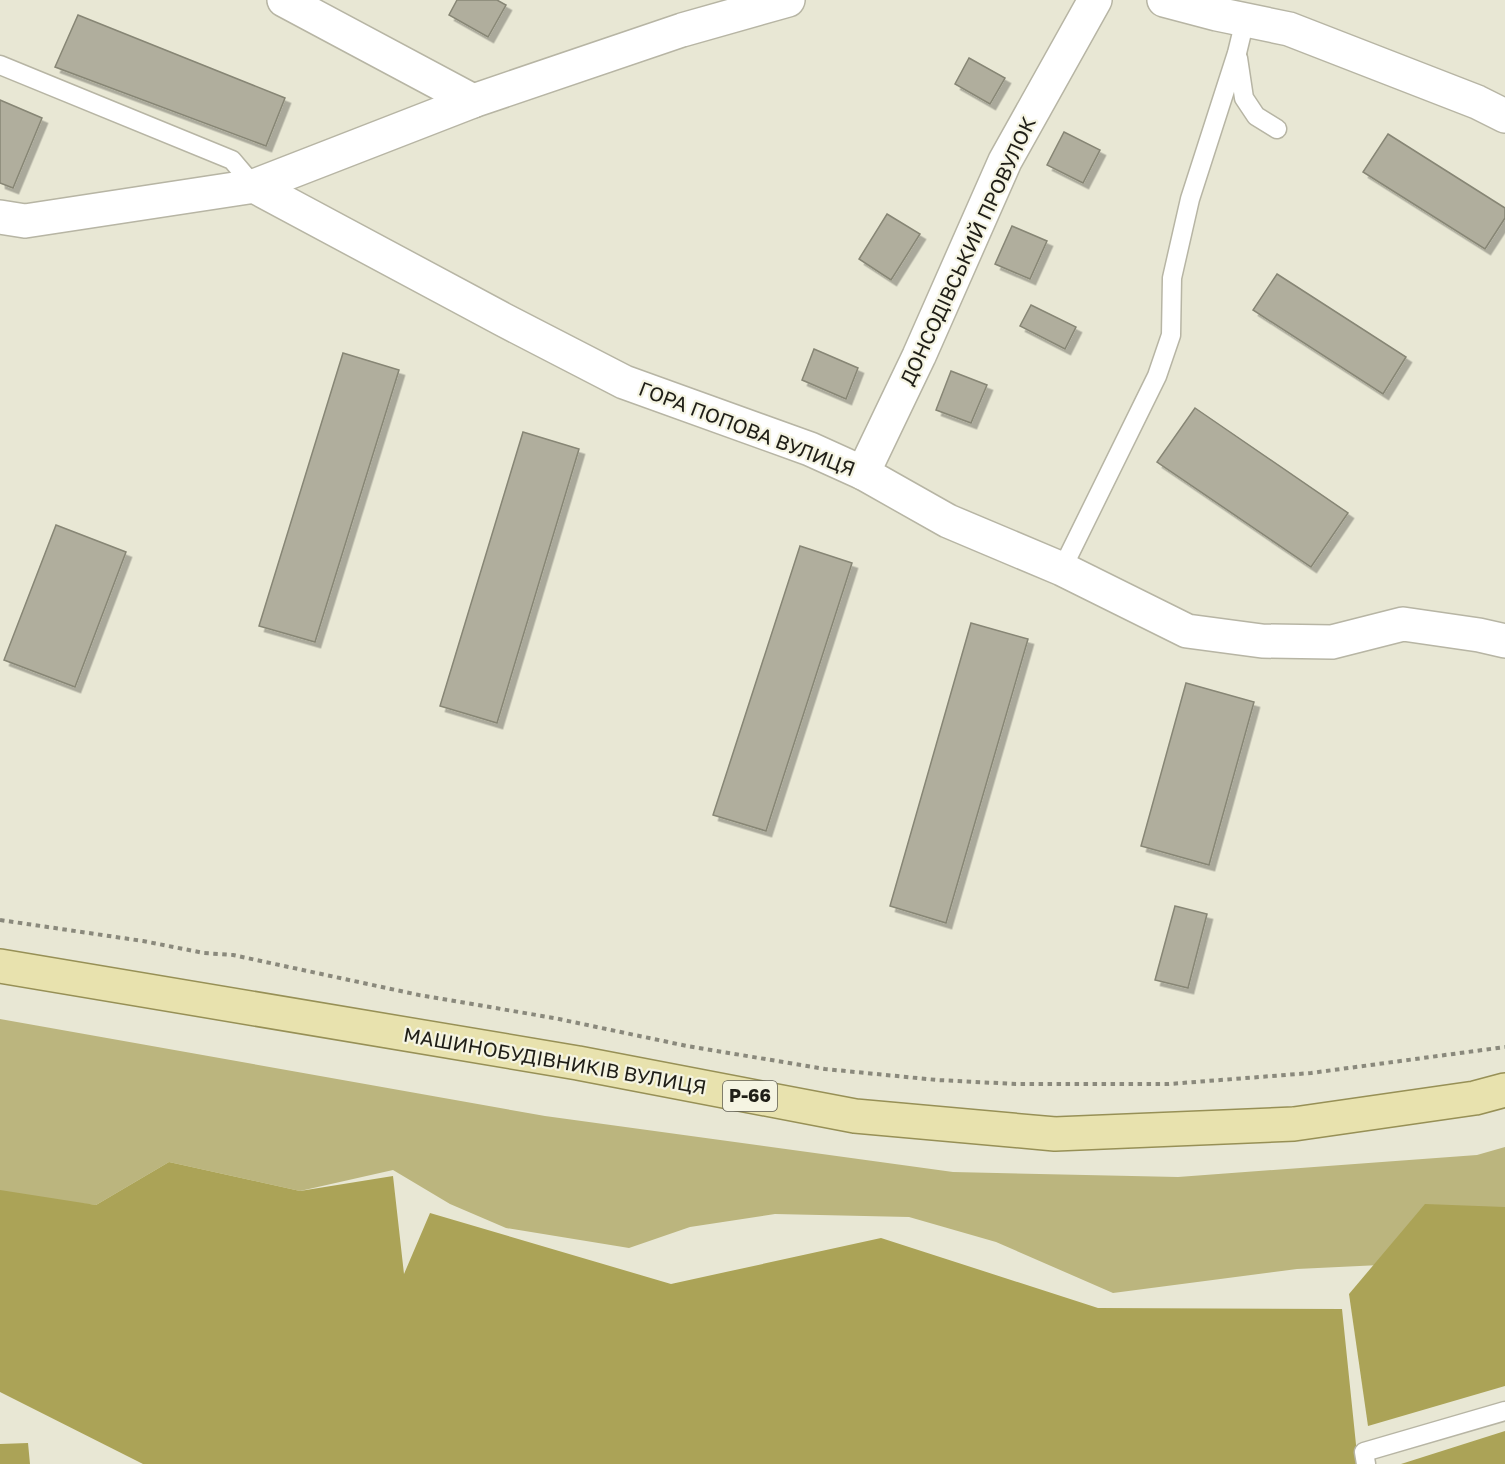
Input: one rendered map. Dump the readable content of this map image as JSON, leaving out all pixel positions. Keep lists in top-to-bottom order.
{
  "streets": {
    "main road": ["МАШИНОБУДІВНИКІВ ВУЛИЦЯ", "Р-66"],
    "street": ["ДОНСОДІВСЬКИЙ ПРОВУЛОК", "ГОРА ПОПОВА ВУЛИЦЯ"]
  },
  "crossings": [
    ["ДОНСОДІВСЬКИЙ ПРОВУЛОК", "ГОРА ПОПОВА ВУЛИЦЯ"]
  ]
}
